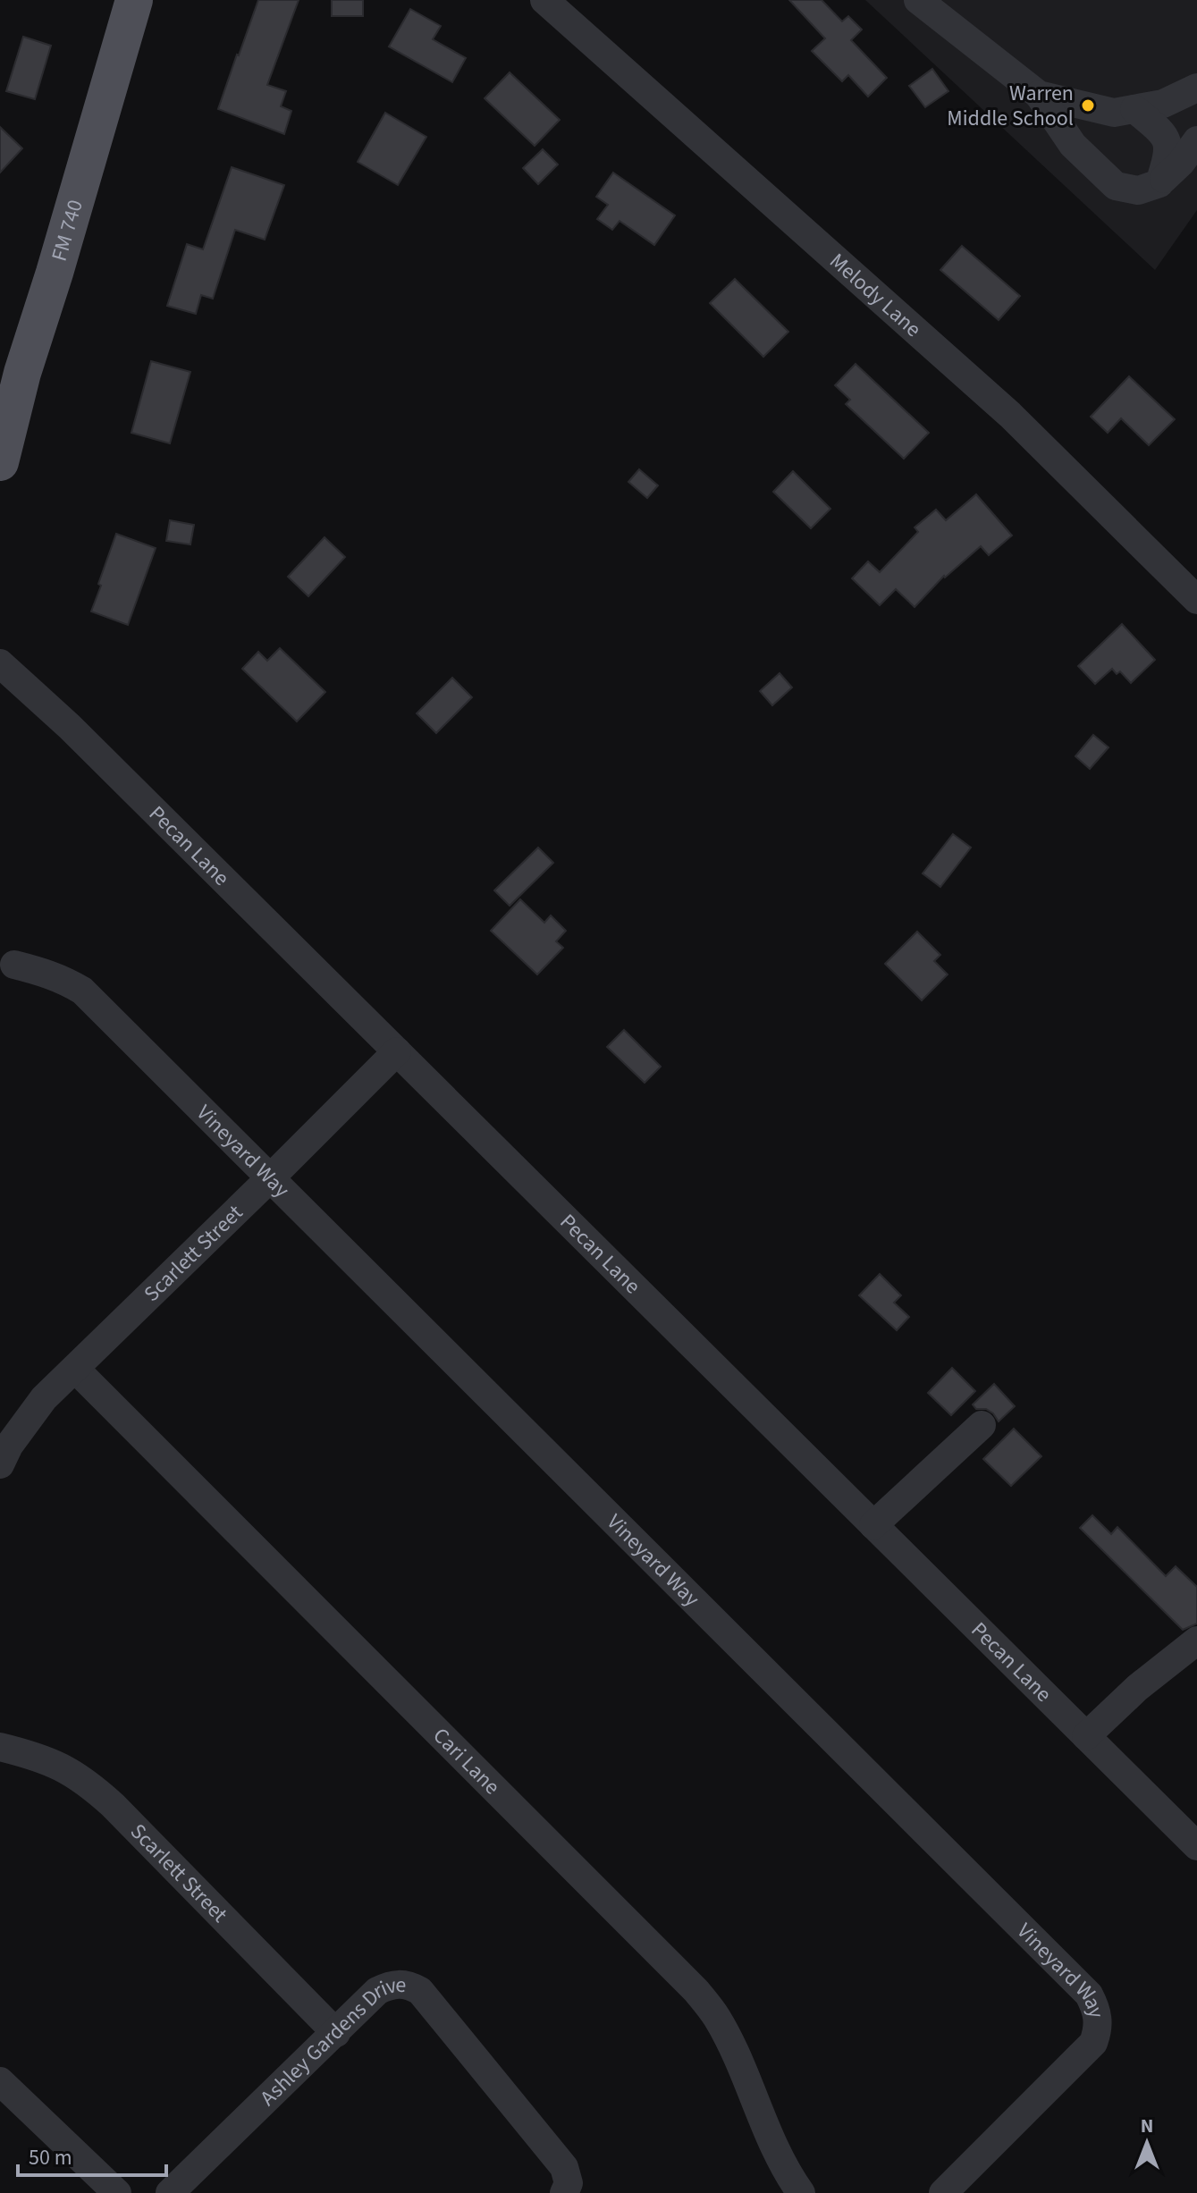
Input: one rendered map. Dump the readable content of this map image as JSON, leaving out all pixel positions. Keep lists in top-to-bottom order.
{
  "streets": {
    "main road": ["FM 740"],
    "street": [
      "Melody Lane",
      "Pecan Lane",
      "Vineyard Way",
      "Scarlett Street",
      "Cari Lane",
      "Ashley Gardens Drive"
    ]
  },
  "crossings": [
    ["Pecan Lane", "Scarlett Street"],
    ["Vineyard Way", "Scarlett Street"],
    ["Scarlett Street", "Cari Lane"],
    ["Scarlett Street", "Ashley Gardens Drive"]
  ],
  "places": ["Warren Middle School"],
  "scale_bar": "50 m",
  "north": "top"
}
